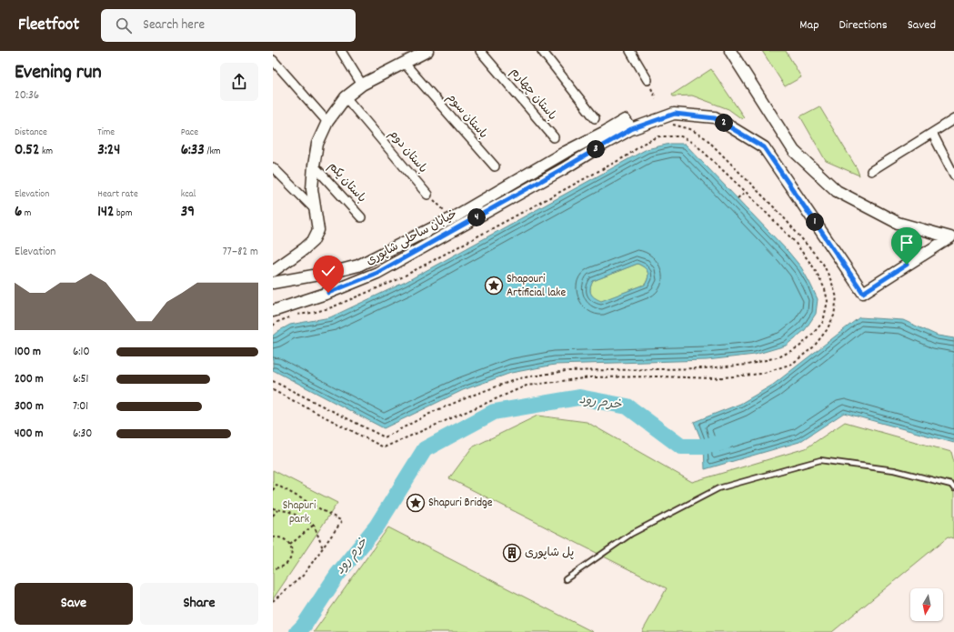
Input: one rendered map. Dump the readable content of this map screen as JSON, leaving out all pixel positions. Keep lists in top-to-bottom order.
{
  "streets": {
    "street": [
      "باستان چهارم",
      "باستان سوم",
      "باستان دوم",
      "باستان یکم",
      "خیابان ساحلی شاپوری"
    ]
  },
  "water": ["خرم رود"],
  "parks": ["Shapuri park"],
  "places": {
    "place": ["Shapouri Artificial lake", "Shapuri Bridge"],
    "building": ["پل شاپوری"]
  },
  "north": "bottom",
  "page": {
    "header": "Fleetfoot",
    "search": "Search here",
    "nav": ["Map", "Directions", "Saved"],
    "heading": ["Evening run", "20:36"],
    "stats": [
      ["Distance", "0.52 km"],
      ["Time", "3:24"],
      ["Pace", "6:33 /km"],
      ["Elevation", "6 m"],
      ["Heart rate", "142 bpm"],
      ["kcal", "39"]
    ],
    "pins": [
      "2",
      "3",
      "4",
      "1"
    ],
    "chart": ["Elevation", "77–82 m"],
    "list": [
      {
        "name": "100 m",
        "note": "6:10"
      },
      {
        "name": "200 m",
        "note": "6:51"
      },
      {
        "name": "300 m",
        "note": "7:01"
      },
      {
        "name": "400 m",
        "note": "6:30"
      }
    ],
    "buttons": ["Save", "Share"]
  }
}
